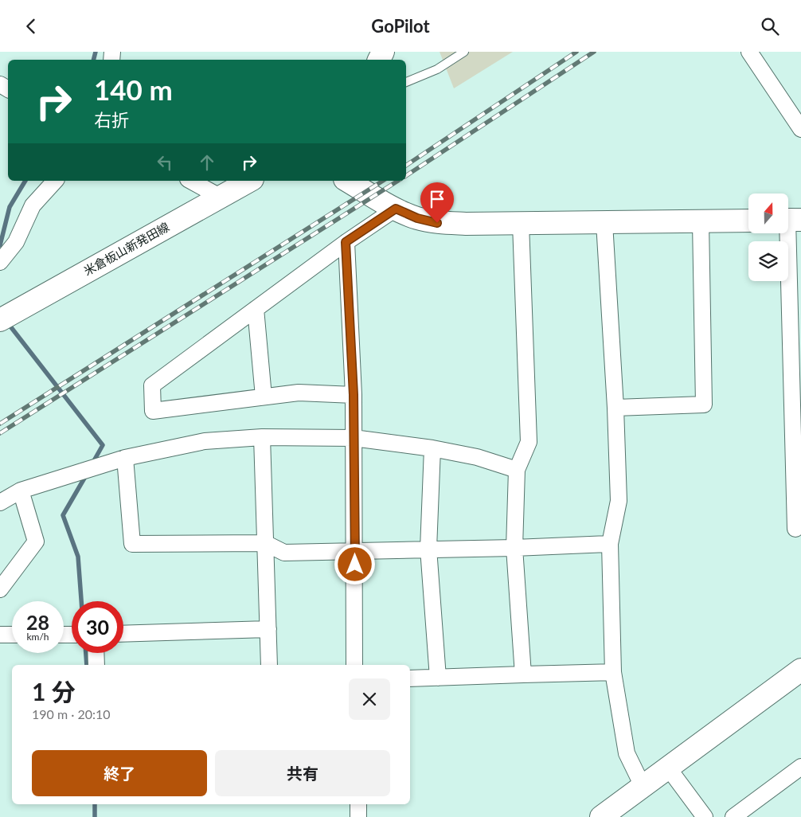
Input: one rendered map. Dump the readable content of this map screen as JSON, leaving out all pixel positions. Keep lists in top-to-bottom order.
{
  "streets": {
    "street": ["米倉板山新発田線"]
  },
  "north": "top",
  "page": {
    "header": "GoPilot",
    "turn": ["140 m", "右折"],
    "speed": "28 km/h",
    "limit": "30",
    "heading": ["1 分", "190 m · 20:10"],
    "buttons": ["終了", "共有"]
  }
}
